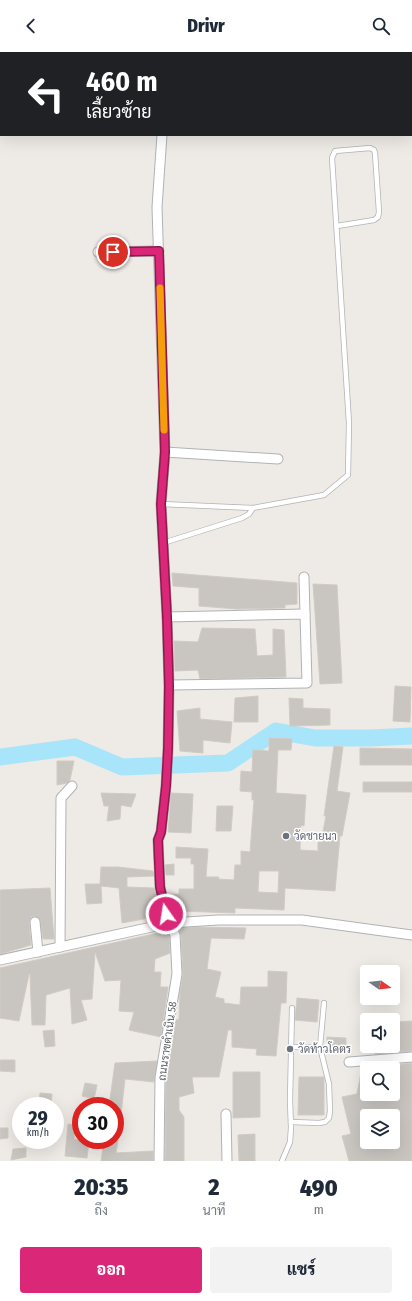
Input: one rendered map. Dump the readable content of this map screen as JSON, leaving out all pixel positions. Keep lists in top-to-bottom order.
{
  "streets": {
    "street": ["ถนนราขดำเนิน 58"]
  },
  "places": ["วัดชายนา", "วัดท้าวโคตร"],
  "north": "right",
  "page": {
    "header": "Drivr",
    "turn": ["460 m", "เลี้ยวซ้าย"],
    "speed": "29 km/h",
    "limit": "30",
    "eta": [
      "20:35",
      "ถึง",
      "2",
      "นาที",
      "490",
      "m"
    ],
    "buttons": ["ออก", "แชร์"]
  }
}
